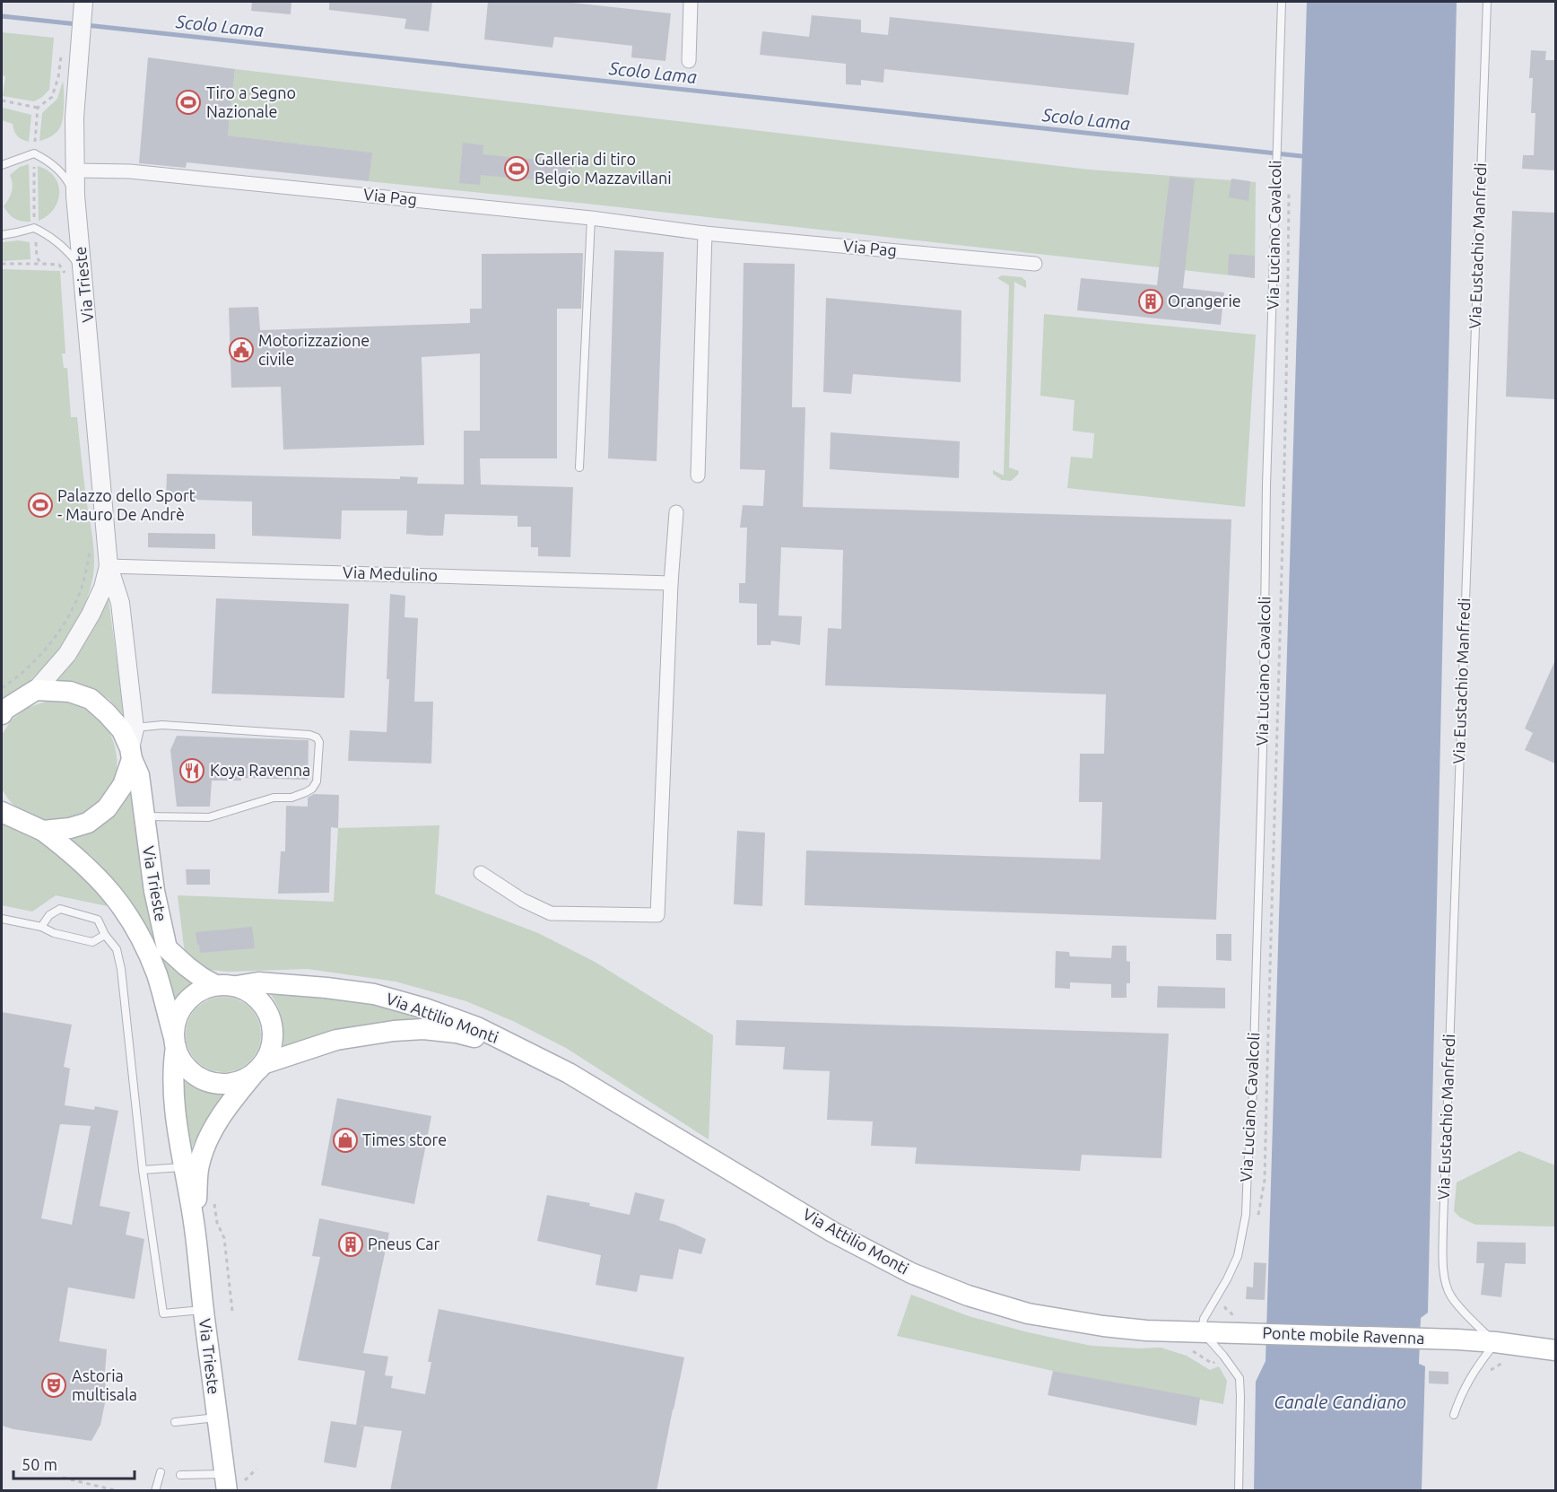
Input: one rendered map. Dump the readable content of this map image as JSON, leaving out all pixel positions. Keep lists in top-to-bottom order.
{
  "streets": {
    "main road": ["Via Trieste", "Via Attilio Monti", "Ponte mobile Ravenna"],
    "street": ["Via Pag", "Via Medulino"],
    "lane": ["Via Luciano Cavalcoli", "Via Eustachio Manfredi"]
  },
  "crossings": [
    ["Via Pag", "Via Trieste"],
    ["Via Luciano Cavalcoli", "Via Attilio Monti"],
    ["Via Eustachio Manfredi", "Ponte mobile Ravenna"],
    ["Via Trieste", "Via Medulino"],
    ["Via Trieste", "Via Attilio Monti"],
    ["Via Attilio Monti", "Ponte mobile Ravenna"]
  ],
  "water": ["Scolo Lama", "Canale Candiano"],
  "places": {
    "sports": ["Tiro a Segno Nazionale", "Galleria di tiro Belgio Mazzavillani", "Palazzo dello Sport - Mauro De Andrè"],
    "building": ["Orangerie", "Pneus Car"],
    "public building": ["Motorizzazione civile"],
    "restaurant": ["Koya Ravenna"],
    "shop": ["Times store"],
    "theatre": ["Astoria multisala"]
  },
  "scale_bar": "50 m"
}
